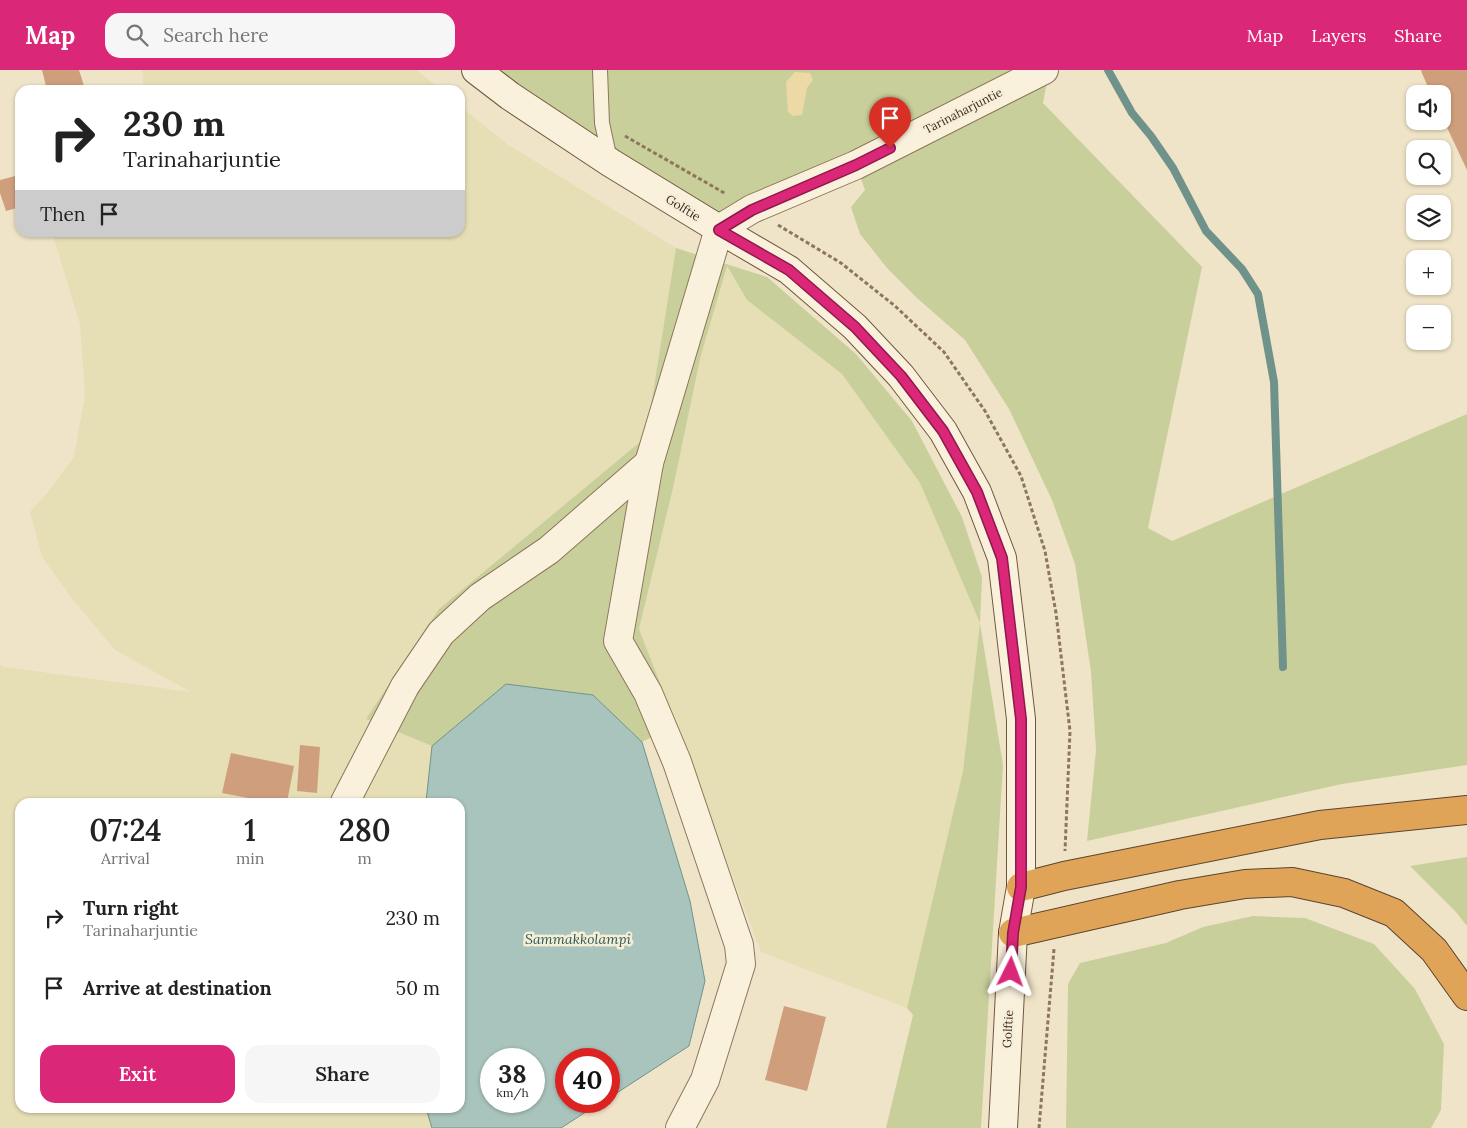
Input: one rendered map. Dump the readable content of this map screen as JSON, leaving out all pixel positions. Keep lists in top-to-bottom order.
{
  "streets": {
    "street": ["Tarinaharjuntie", "Golftie"]
  },
  "crossings": [
    ["Tarinaharjuntie", "Golftie"]
  ],
  "water": ["Sammakkolampi"],
  "page": {
    "header": "Map",
    "search": "Search here",
    "nav": ["Map", "Layers", "Share"],
    "map_buttons": ["+", "−"],
    "turn": ["230 m", "Tarinaharjuntie"],
    "then": "Then",
    "eta": [
      "07:24",
      "Arrival",
      "1",
      "min",
      "280",
      "m"
    ],
    "list": [
      {
        "name": "Turn right",
        "note": "Tarinaharjuntie",
        "value": "230 m"
      },
      {
        "name": "Arrive at destination",
        "value": "50 m"
      }
    ],
    "buttons": ["Exit", "Share"],
    "speed": "38 km/h",
    "limit": "40"
  }
}
